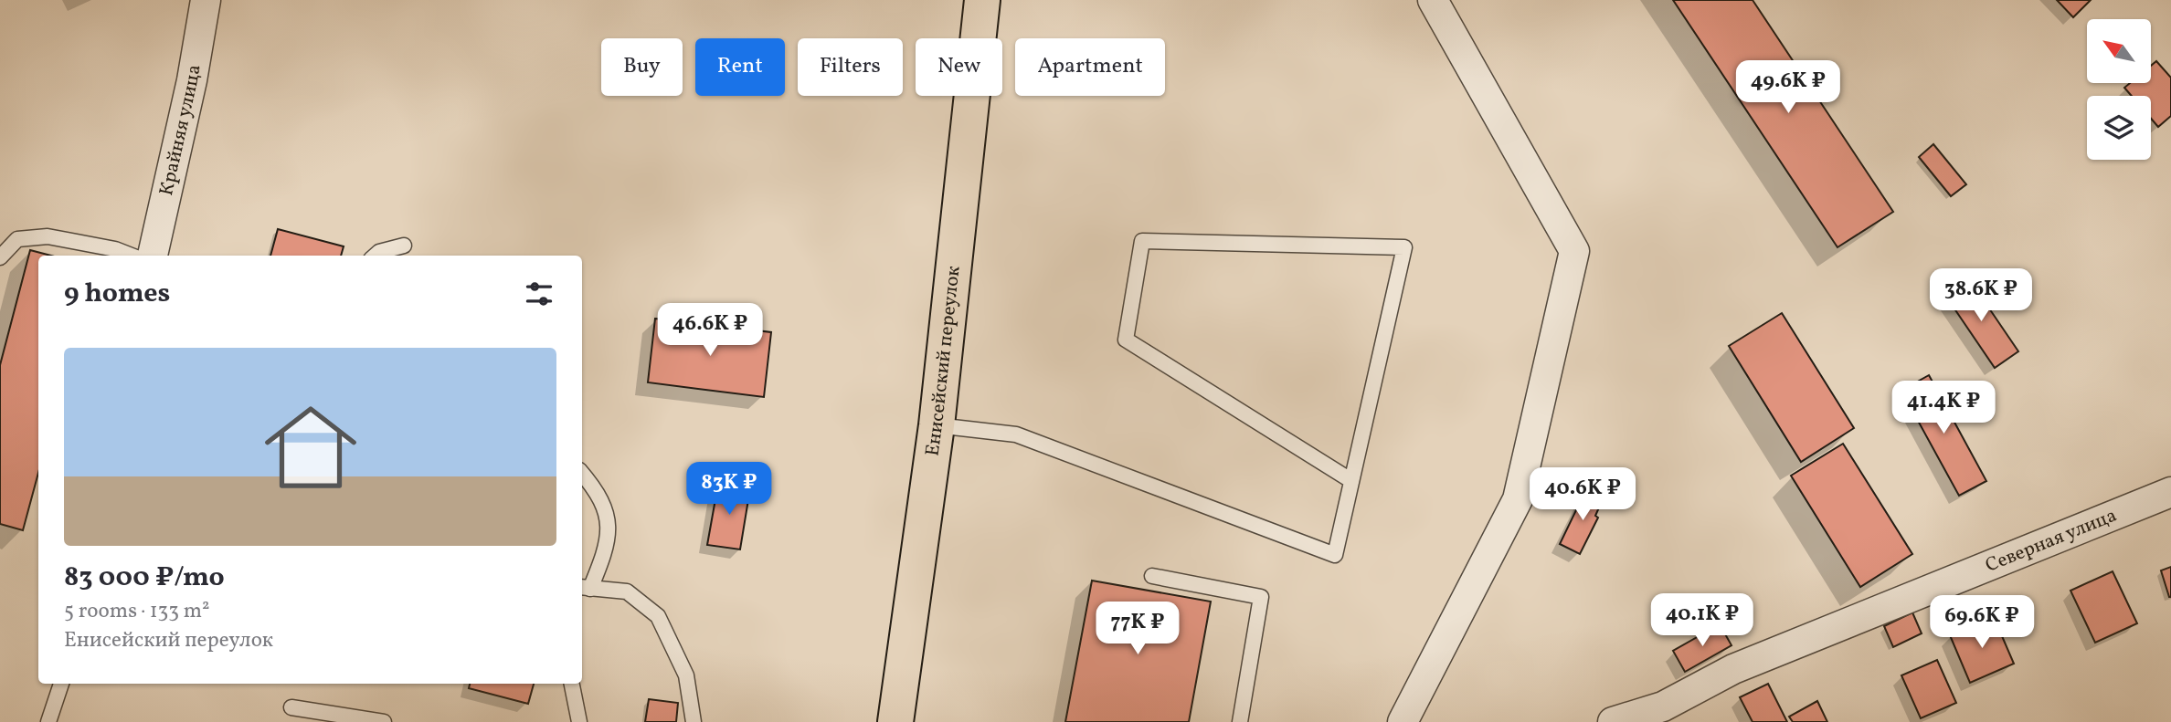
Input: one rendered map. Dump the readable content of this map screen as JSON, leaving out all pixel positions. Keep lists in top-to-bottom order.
{
  "streets": {
    "main road": ["Енисейский переулок"],
    "street": ["Крайняя улица", "Северная улица"]
  },
  "north": "top left",
  "page": {
    "chip": [
      "Buy",
      "Rent",
      "Filters",
      "New",
      "Apartment"
    ],
    "price": [
      "49.6K ₽",
      "38.6K ₽",
      "46.6K ₽",
      "41.4K ₽",
      "83K ₽",
      "40.6K ₽",
      "40.1K ₽",
      "69.6K ₽",
      "77K ₽"
    ],
    "heading": "9 homes",
    "list": [
      {
        "name": "83 000 ₽/mo",
        "note": "5 rooms · 133 m² · Енисейский переулок"
      }
    ]
  }
}
